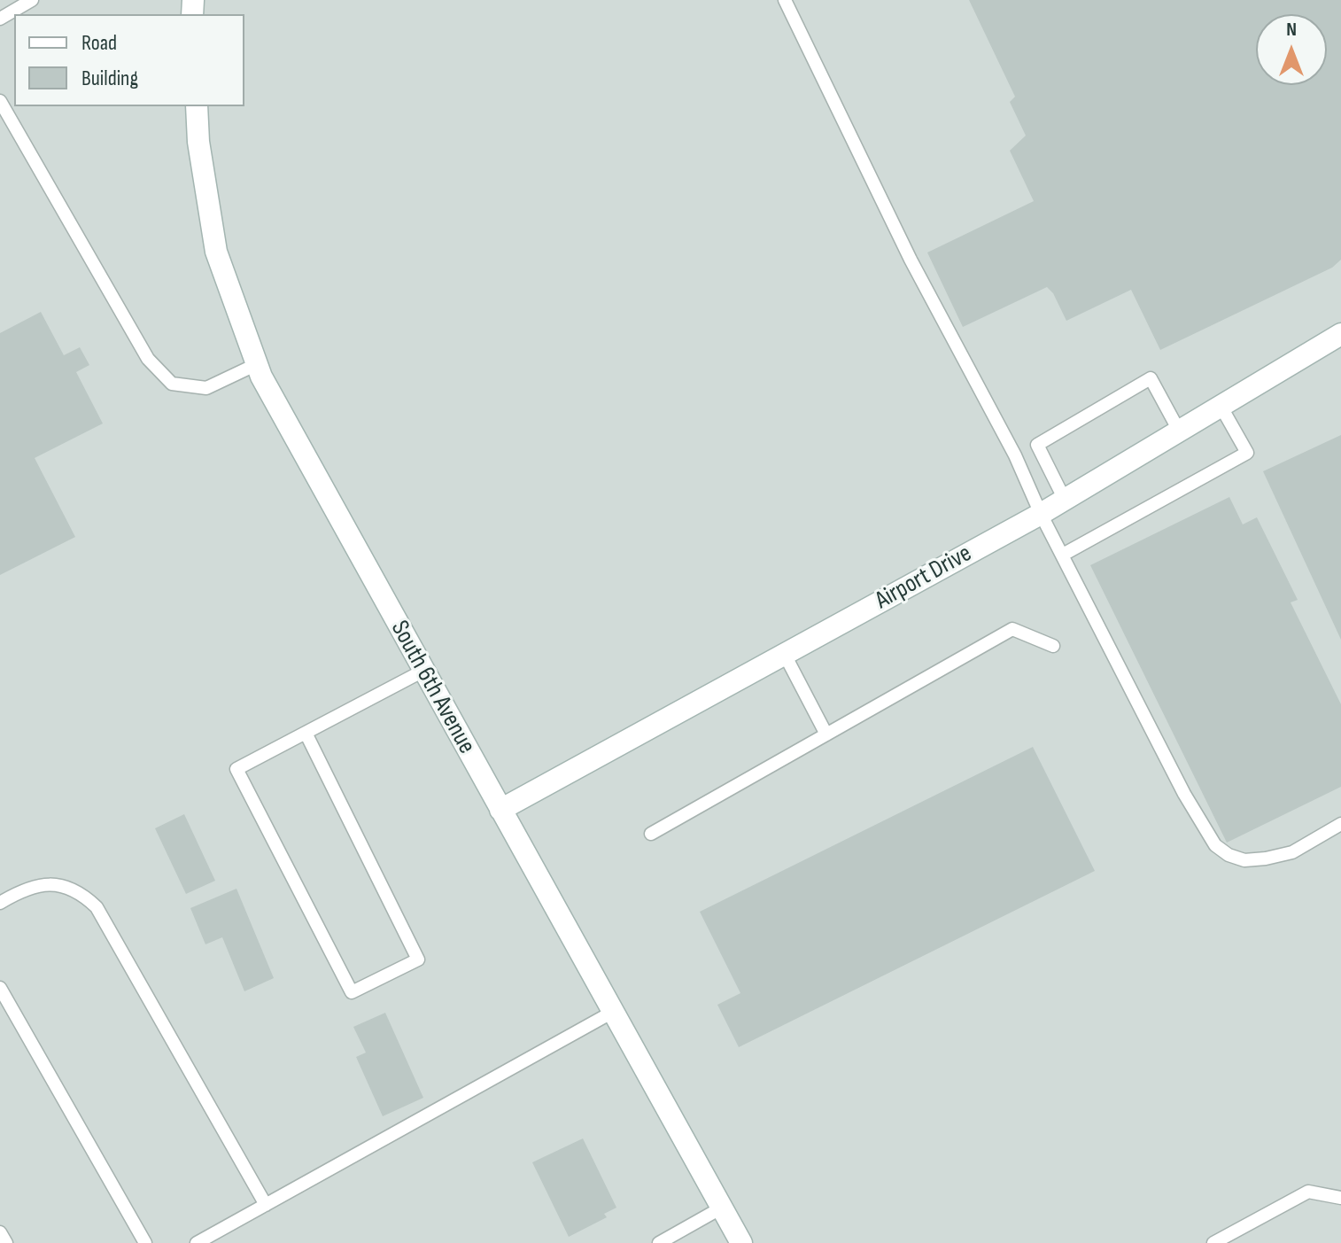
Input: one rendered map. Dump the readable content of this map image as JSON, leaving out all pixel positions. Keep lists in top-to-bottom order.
{
  "streets": {
    "street": ["Airport Drive", "South 6th Avenue"]
  },
  "crossings": [
    ["Airport Drive", "South 6th Avenue"]
  ],
  "legend": ["Road", "Building"],
  "north": "top"
}
